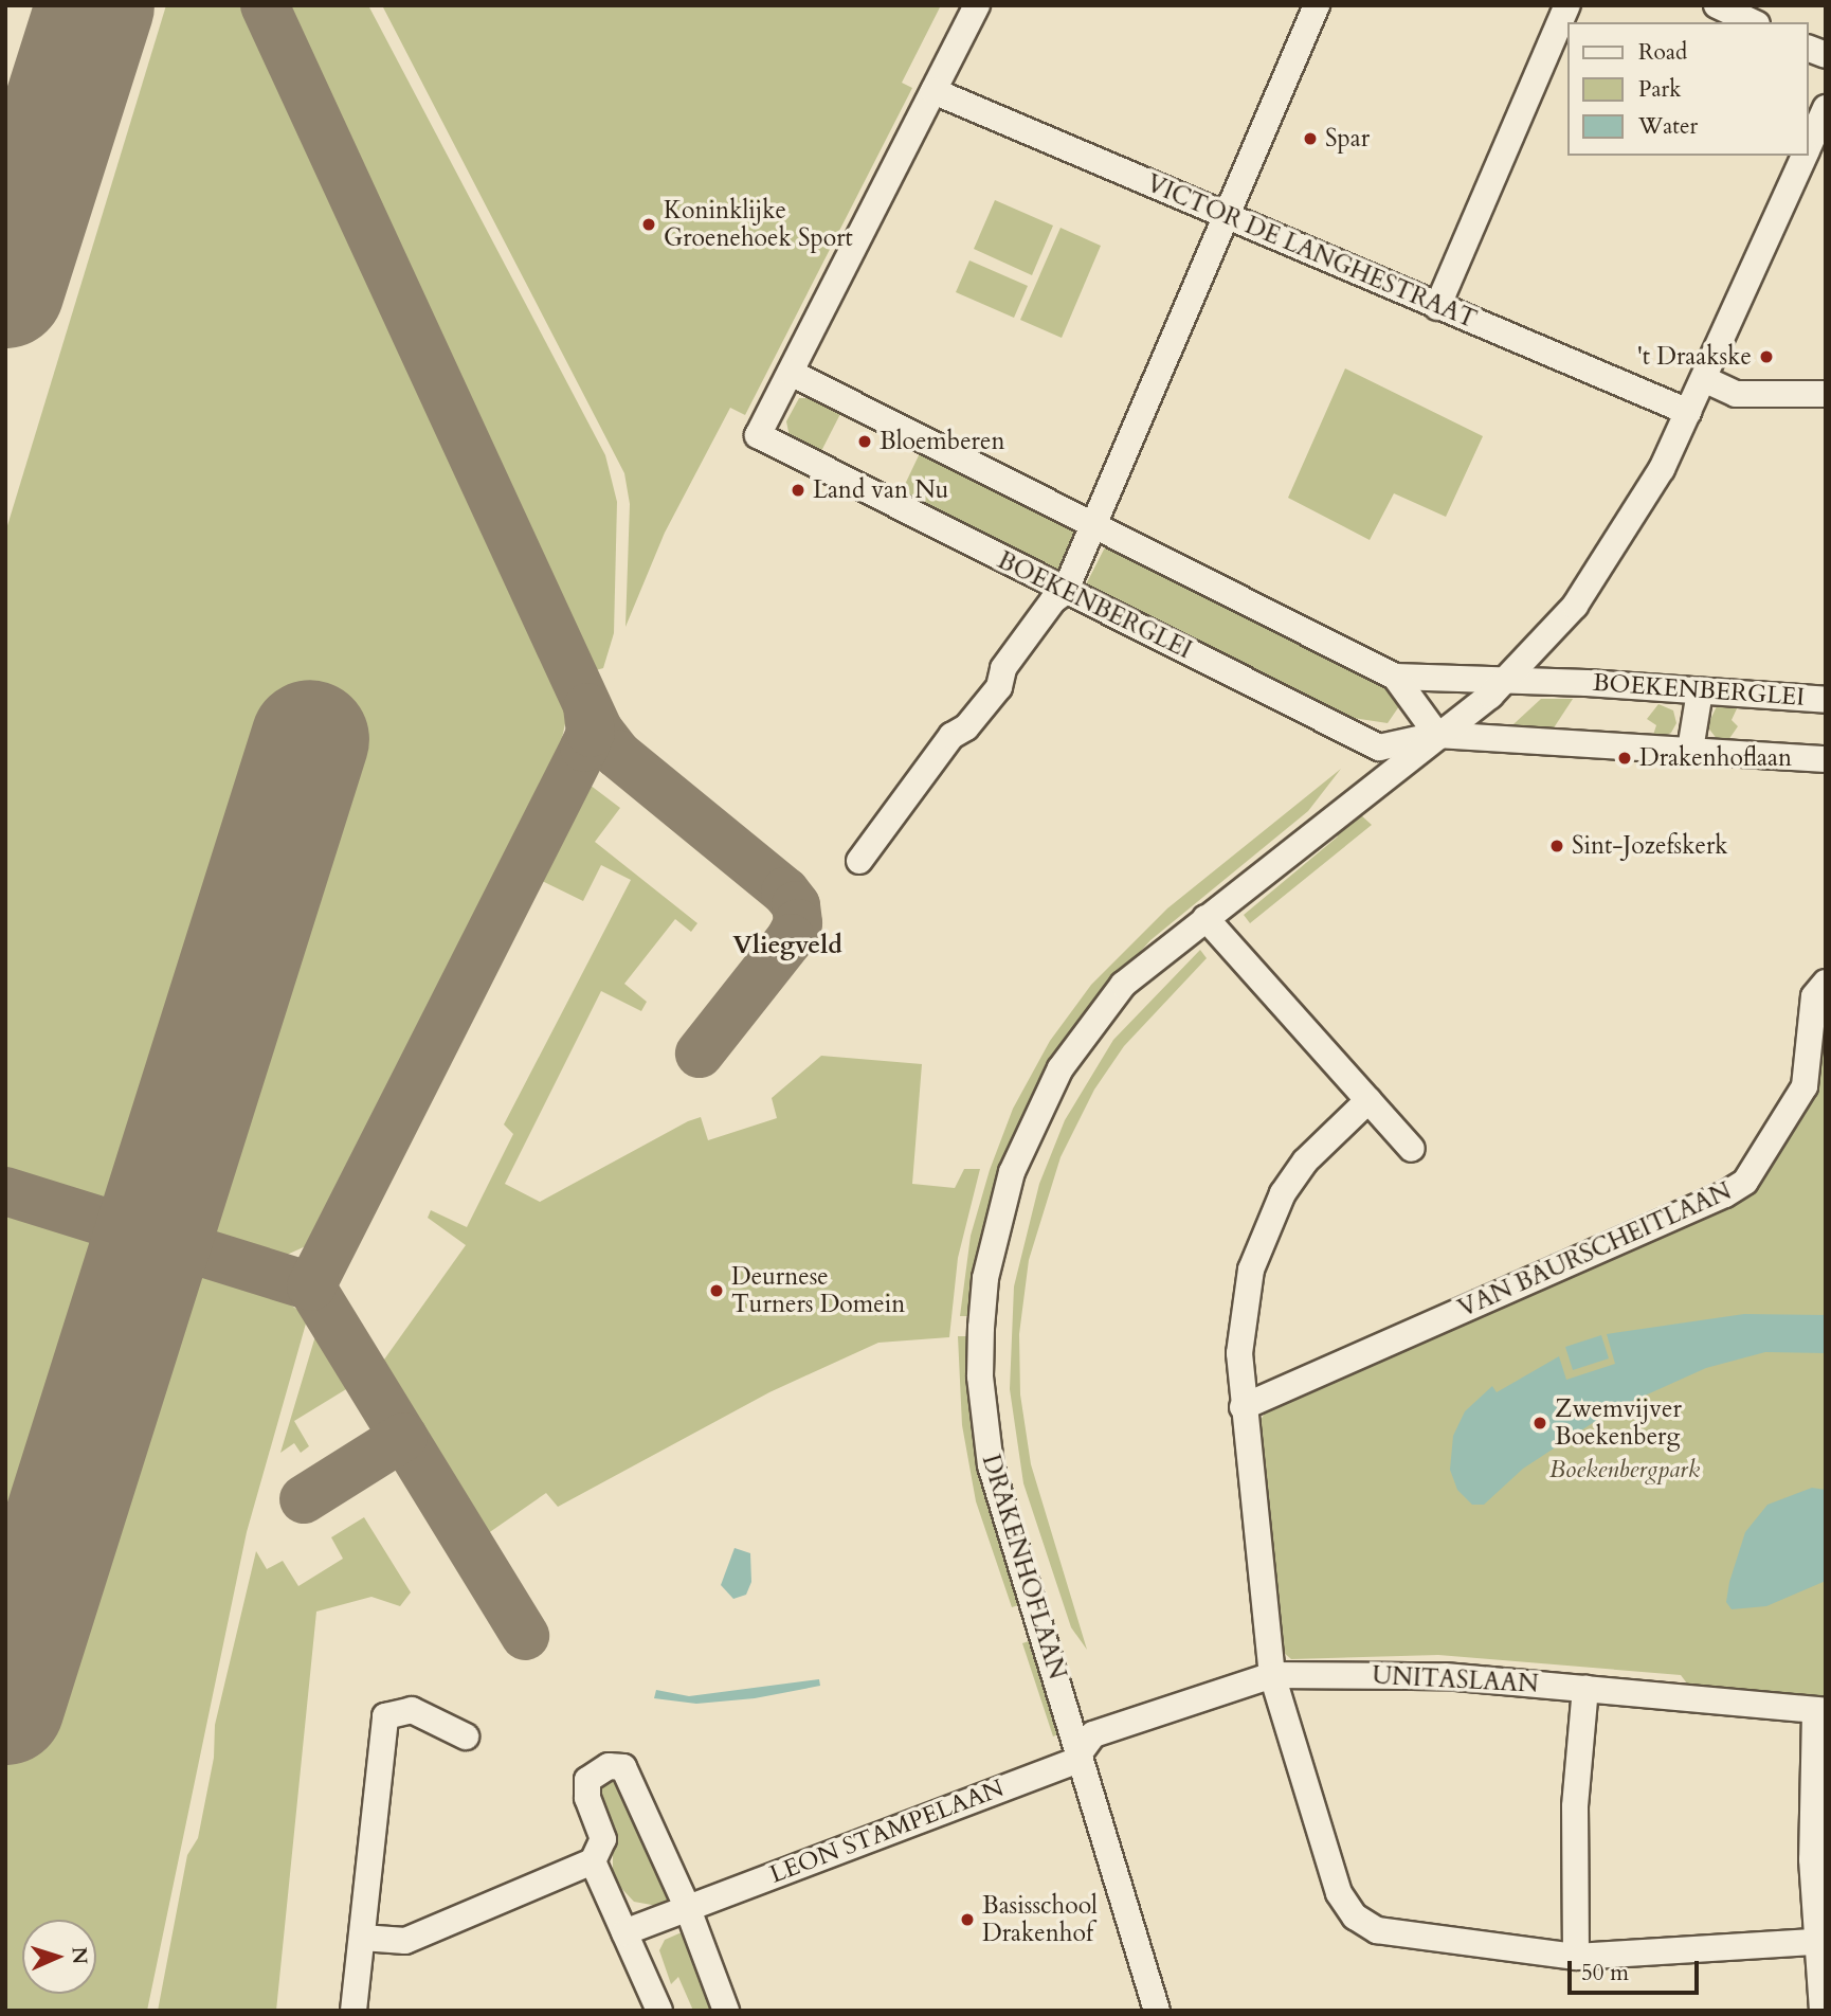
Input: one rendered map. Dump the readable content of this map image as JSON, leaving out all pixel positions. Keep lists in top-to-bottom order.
{
  "streets": {
    "street": [
      "VICTOR DE LANGHESTRAAT",
      "BOEKENBERGLEI",
      "VAN BAURSCHEITLAAN",
      "DRAKENHOFLAAN",
      "UNITASLAAN",
      "LEON STAMPELAAN"
    ]
  },
  "crossings": [
    ["VICTOR DE LANGHESTRAAT", "DRAKENHOFLAAN"],
    ["BOEKENBERGLEI", "DRAKENHOFLAAN"],
    ["DRAKENHOFLAAN", "UNITASLAAN"],
    ["DRAKENHOFLAAN", "LEON STAMPELAAN"],
    ["UNITASLAAN", "LEON STAMPELAAN"]
  ],
  "districts": ["Vliegveld"],
  "parks": ["Boekenbergpark"],
  "places": [
    "Spar",
    "Koninklijke Groenehoek Sport",
    "'t Draakske",
    "Bloemberen",
    "Land van Nu",
    "Drakenhoflaan",
    "Sint-Jozefskerk",
    "Deurnese Turners Domein",
    "Zwemvijver Boekenberg",
    "Basisschool Drakenhof"
  ],
  "legend": ["Road", "Park", "Water"],
  "scale_bar": "50 m",
  "north": "right"
}
